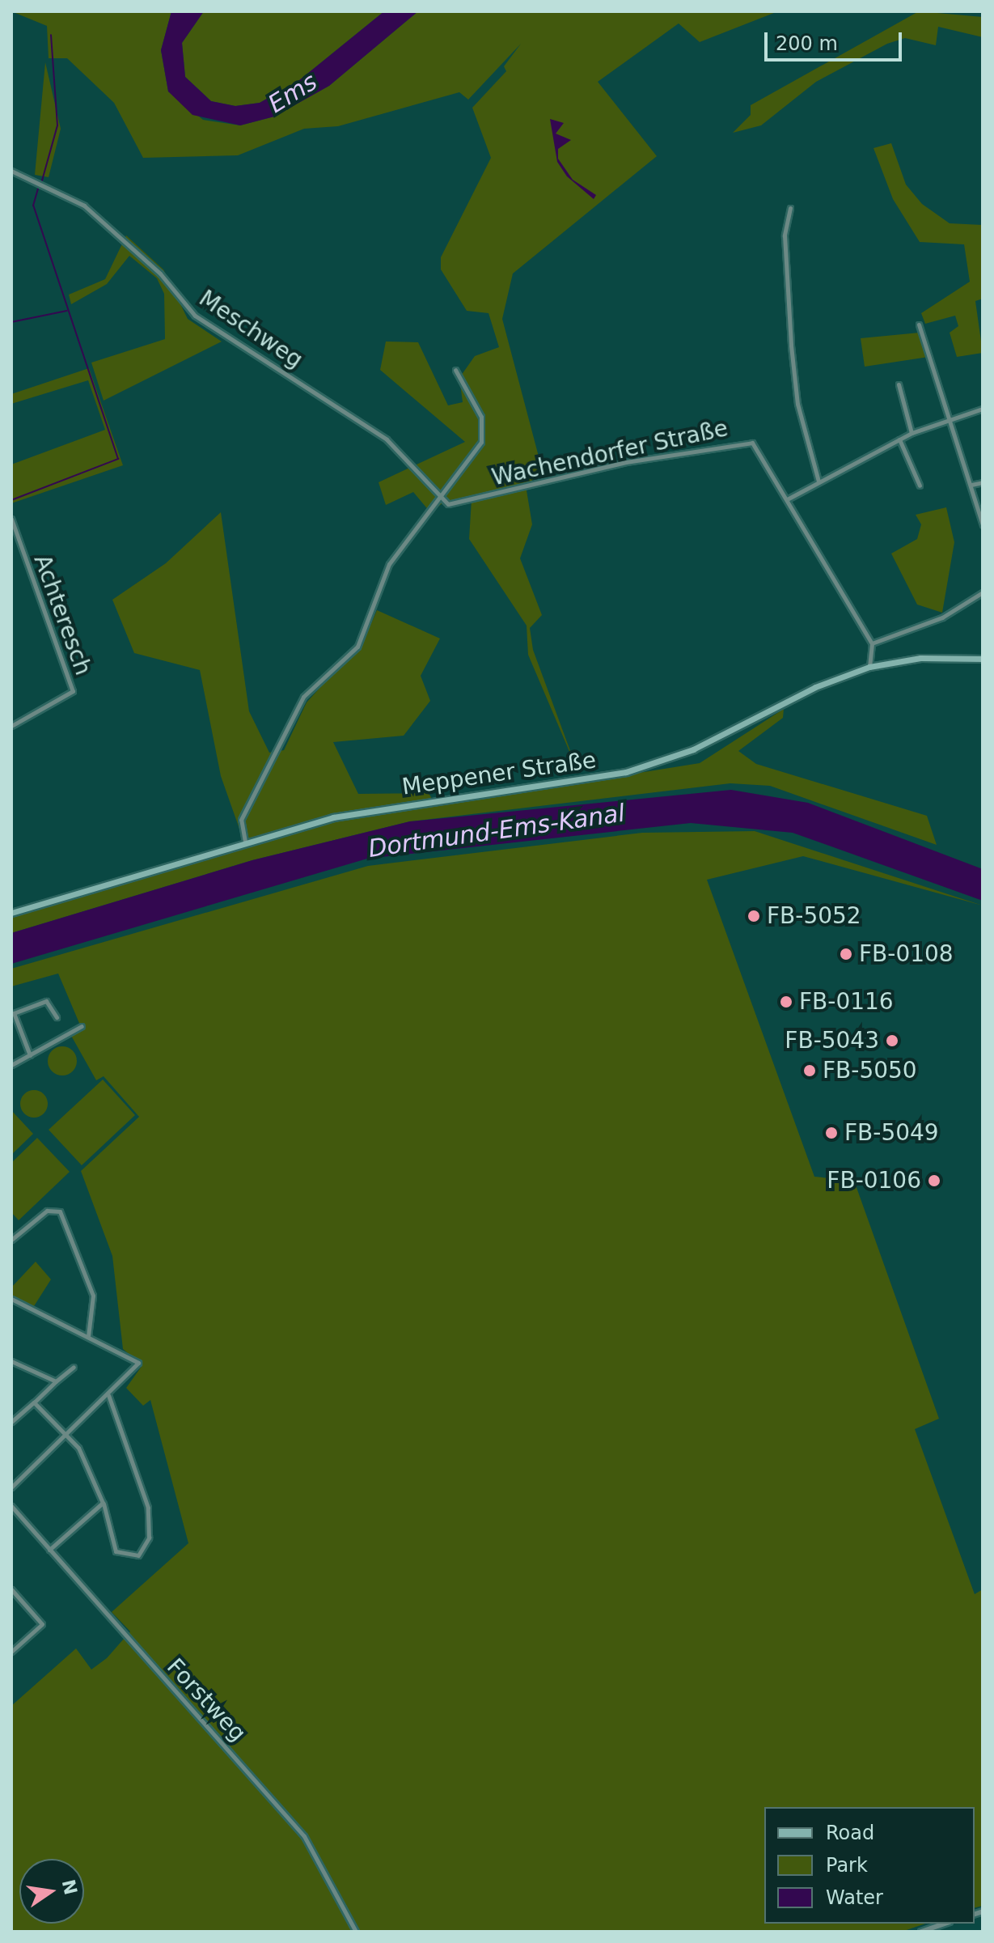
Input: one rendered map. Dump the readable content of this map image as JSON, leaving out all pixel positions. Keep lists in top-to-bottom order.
{
  "streets": {
    "main road": ["Meppener Straße"],
    "street": [
      "Meschweg",
      "Wachendorfer Straße",
      "Achteresch",
      "Forstweg"
    ]
  },
  "crossings": [
    ["Meschweg", "Wachendorfer Straße"],
    ["Wachendorfer Straße", "Meppener Straße"]
  ],
  "water": ["Ems", "Dortmund-Ems-Kanal"],
  "places": [
    "FB-5052",
    "FB-0108",
    "FB-0116",
    "FB-5043",
    "FB-5050",
    "FB-5049",
    "FB-0106"
  ],
  "legend": ["Road", "Park", "Water"],
  "scale_bar": "200 m",
  "north": "right"
}
